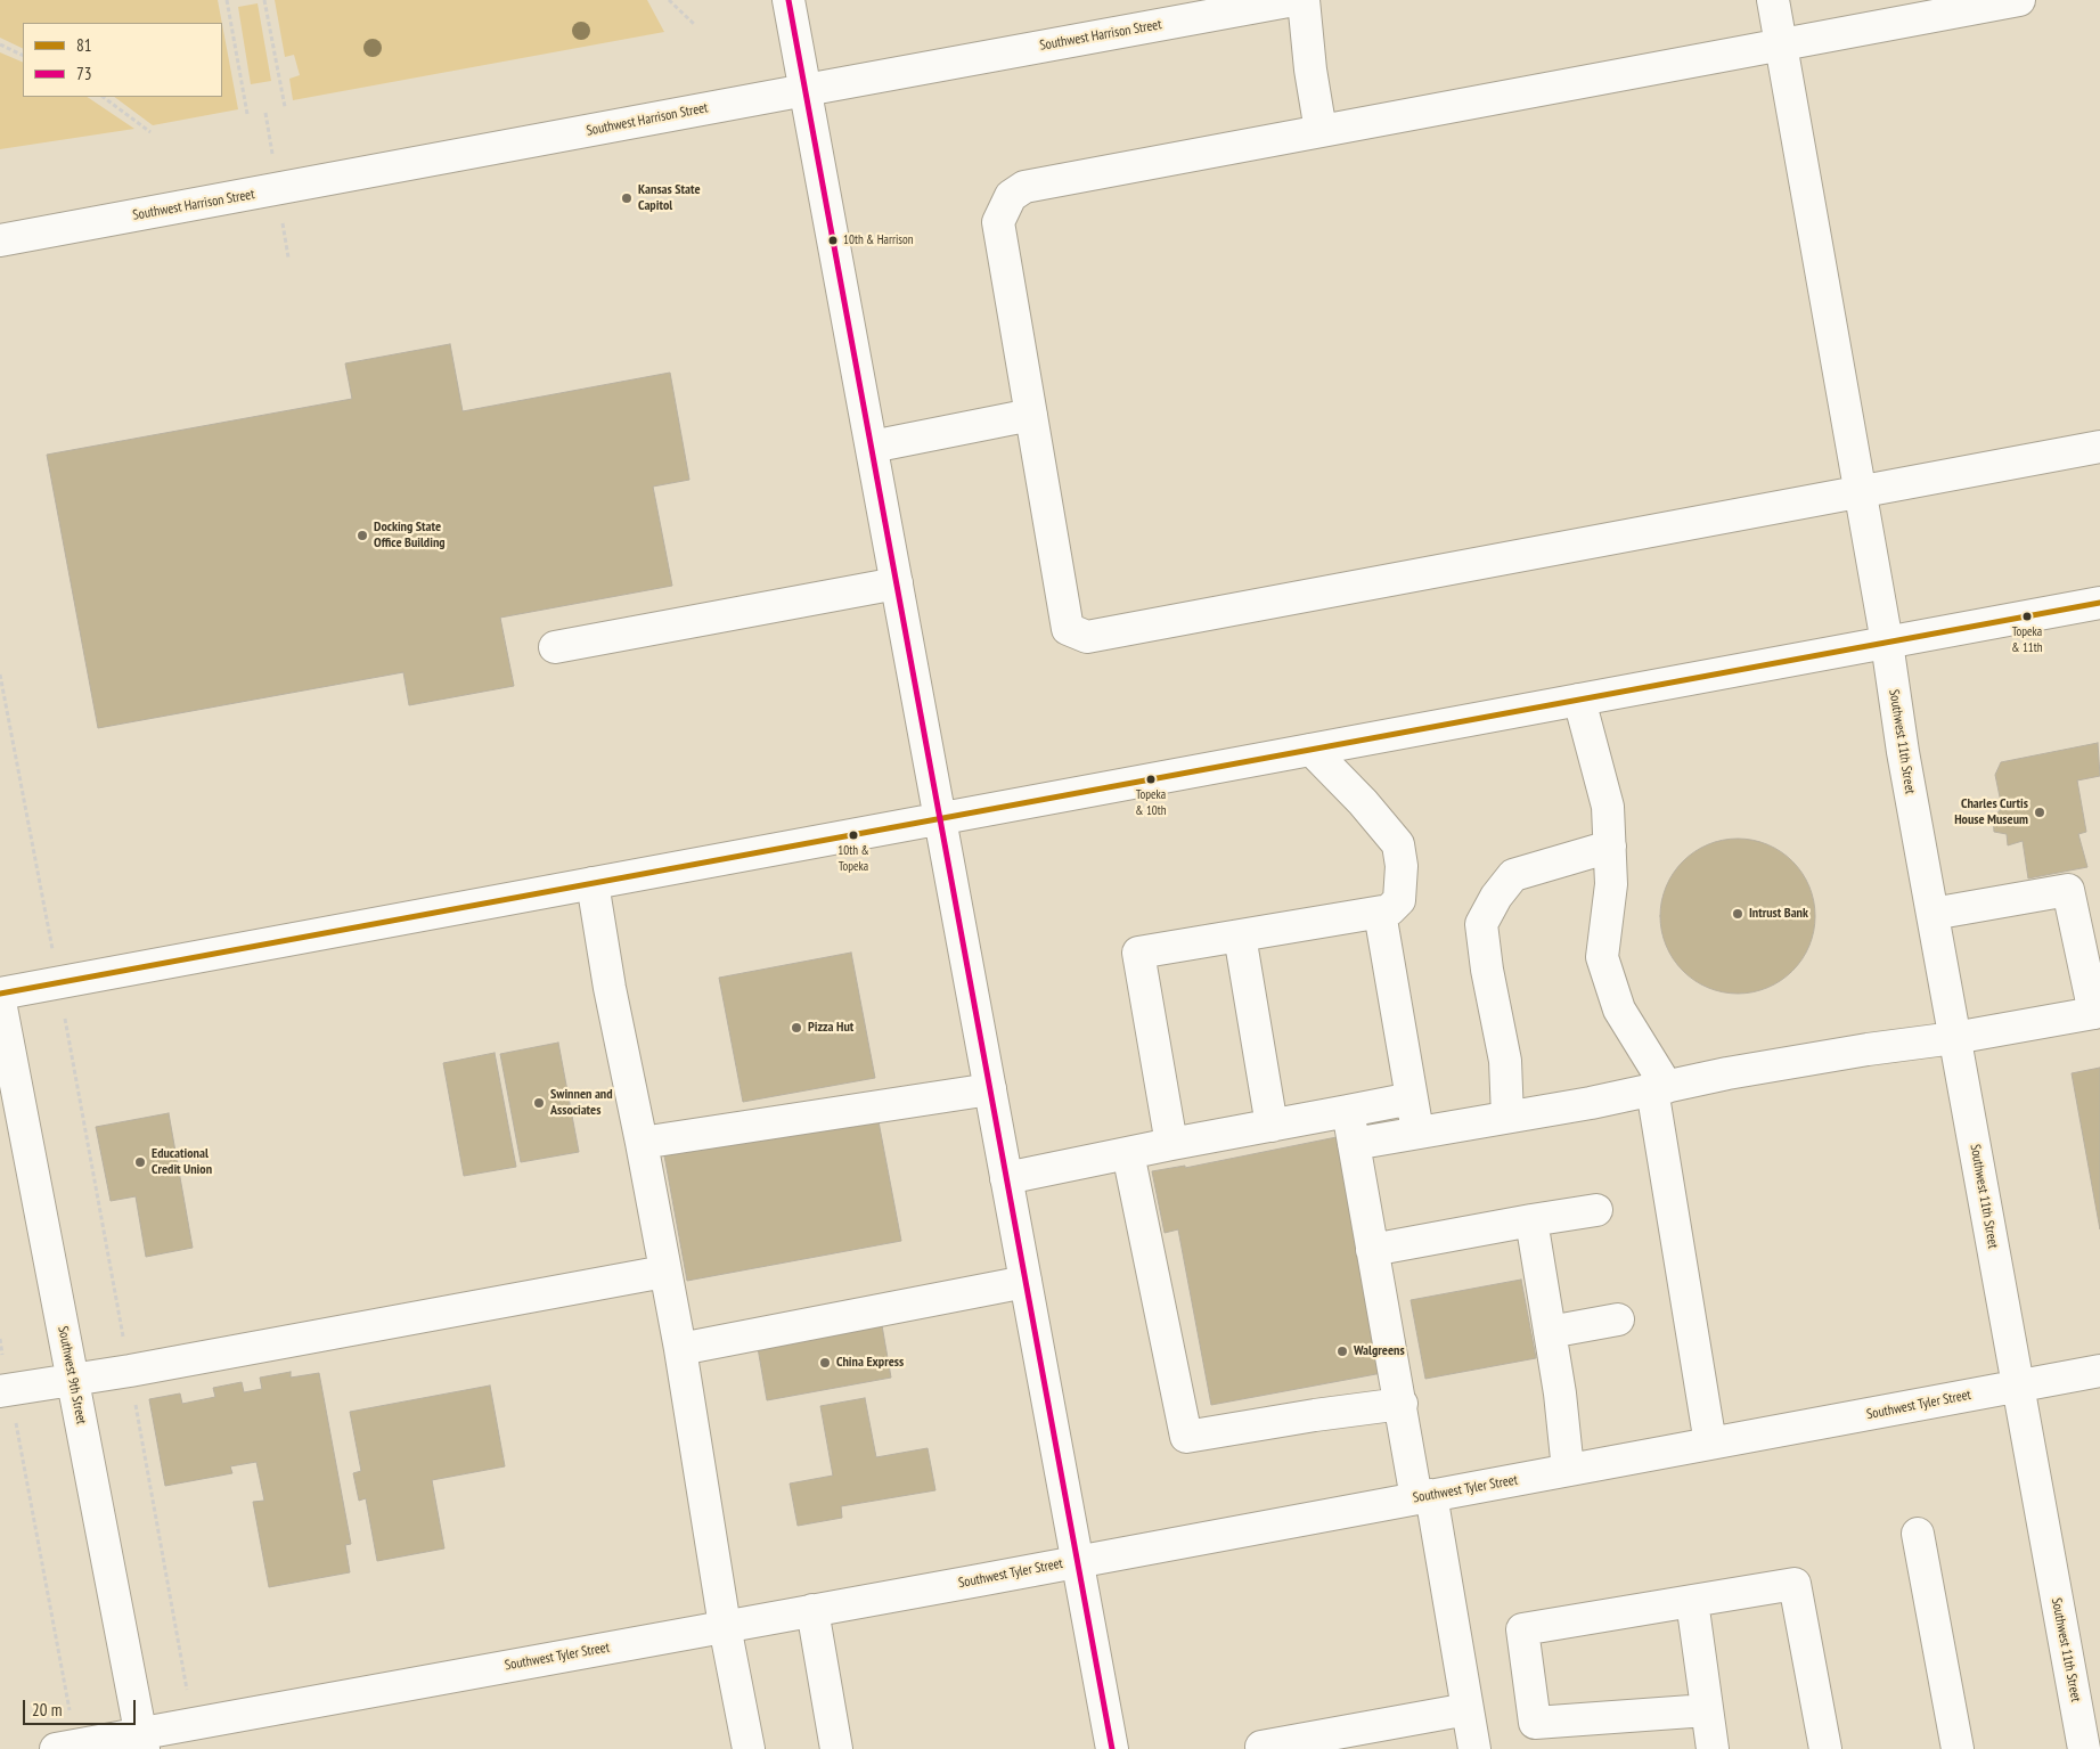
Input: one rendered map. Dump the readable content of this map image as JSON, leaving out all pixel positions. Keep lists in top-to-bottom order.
{
  "streets": {
    "main road": [
      "Southwest Harrison Street",
      "Southwest 11th Street",
      "Southwest 9th Street",
      "Southwest Tyler Street"
    ]
  },
  "crossings": [
    ["Southwest 11th Street", "Southwest Tyler Street"],
    ["Southwest 9th Street", "Southwest Tyler Street"]
  ],
  "places": [
    "Kansas State Capitol",
    "10th & Harrison",
    "Docking State Office Building",
    "Topeka & 11th",
    "Topeka & 10th",
    "Charles Curtis House Museum",
    "10th & Topeka",
    "Intrust Bank",
    "Pizza Hut",
    "Swinnen and Associates",
    "Educational Credit Union",
    "Walgreens",
    "China Express"
  ],
  "lines": ["transit line 73", "transit line 81"],
  "legend": ["81", "73"],
  "scale_bar": "20 m"
}
